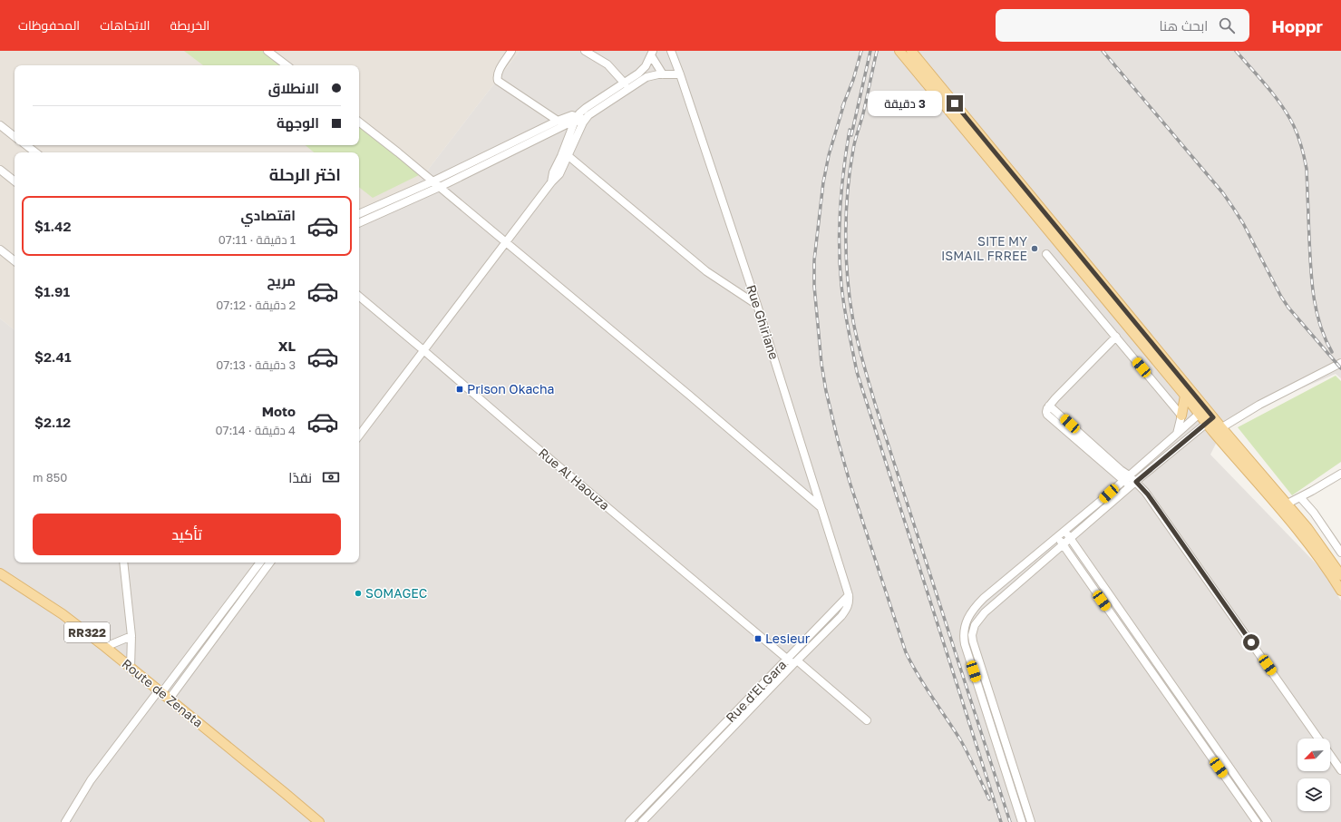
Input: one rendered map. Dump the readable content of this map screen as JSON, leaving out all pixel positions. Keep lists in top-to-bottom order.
{
  "streets": {
    "main road": ["RR322", "Route de Zenata"],
    "street": ["Rue Ghiriane", "Rue Al Haouza", "Rue d'El Gara"]
  },
  "crossings": [
    ["Rue Ghiriane", "Rue d'El Gara"],
    ["Rue Al Haouza", "Rue d'El Gara"]
  ],
  "places": {
    "other": ["SITE MY ISMAIL FRREE", "SOMAGEC"],
    "transit": ["Prison Okacha", "Lesieur"]
  },
  "north": "bottom left",
  "page": {
    "header": "Hoppr",
    "search": "ابحث هنا",
    "nav": ["الخريطة", "الاتجاهات", "المحفوظات"],
    "banner": ["الانطلاق", "الوجهة"],
    "bubble": "3 دقيقة",
    "heading": "اختر الرحلة",
    "list": [
      {
        "name": "اقتصادي",
        "note": "1 دقيقة · 07:11",
        "value": "$1.42"
      },
      {
        "name": "مريح",
        "note": "2 دقيقة · 07:12",
        "value": "$1.91"
      },
      {
        "name": "XL",
        "note": "3 دقيقة · 07:13",
        "value": "$2.41"
      },
      {
        "name": "Moto",
        "note": "4 دقيقة · 07:14",
        "value": "$2.12"
      }
    ],
    "pay": ["نقدًا", "850 m"],
    "buttons": "تأكيد"
  }
}
